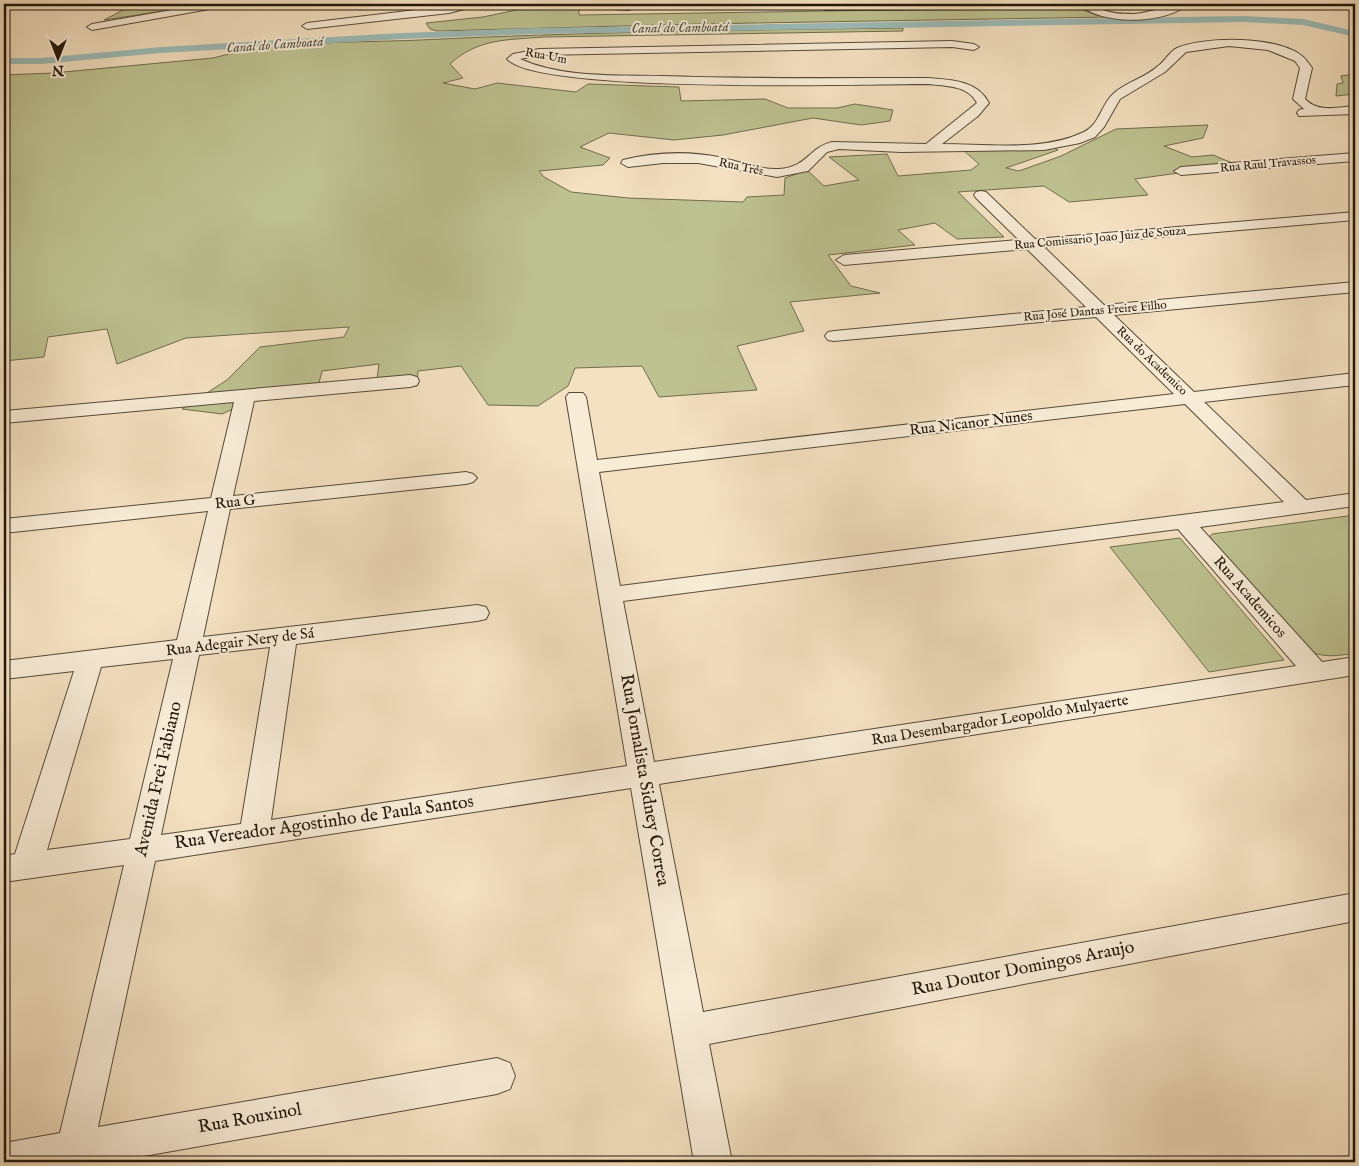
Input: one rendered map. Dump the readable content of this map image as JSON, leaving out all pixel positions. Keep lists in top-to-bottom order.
{
  "streets": {
    "street": [
      "Rua Um",
      "Rua Raul Travassos",
      "Rua Três",
      "Rua Comissario Joao Juiz de Souza",
      "Rua José Dantas Freire Filho",
      "Rua do Academico",
      "Rua Nicanor Nunes",
      "Rua G",
      "Rua Academicos",
      "Rua Adegair Nery de Sá",
      "Rua Desembargador Leopoldo Mulyaerte",
      "Avenida Frei Fabiano",
      "Rua Jornalista Sidney Correa",
      "Rua Vereador Agostinho de Paula Santos",
      "Rua Doutor Domingos Araujo",
      "Rua Rouxinol"
    ]
  },
  "crossings": [
    ["Rua Comissario Joao Juiz de Souza", "Rua do Academico"],
    ["Rua José Dantas Freire Filho", "Rua do Academico"],
    ["Rua do Academico", "Rua Nicanor Nunes"],
    ["Rua Nicanor Nunes", "Rua Jornalista Sidney Correa"],
    ["Rua G", "Avenida Frei Fabiano"],
    ["Rua Academicos", "Rua Desembargador Leopoldo Mulyaerte"],
    ["Rua Adegair Nery de Sá", "Avenida Frei Fabiano"],
    ["Rua Desembargador Leopoldo Mulyaerte", "Rua Jornalista Sidney Correa"],
    ["Rua Desembargador Leopoldo Mulyaerte", "Rua Vereador Agostinho de Paula Santos"],
    ["Avenida Frei Fabiano", "Rua Vereador Agostinho de Paula Santos"],
    ["Avenida Frei Fabiano", "Rua Rouxinol"],
    ["Rua Jornalista Sidney Correa", "Rua Vereador Agostinho de Paula Santos"],
    ["Rua Jornalista Sidney Correa", "Rua Doutor Domingos Araujo"]
  ],
  "water": ["Canal do Camboatá"],
  "north": "bottom"
}
